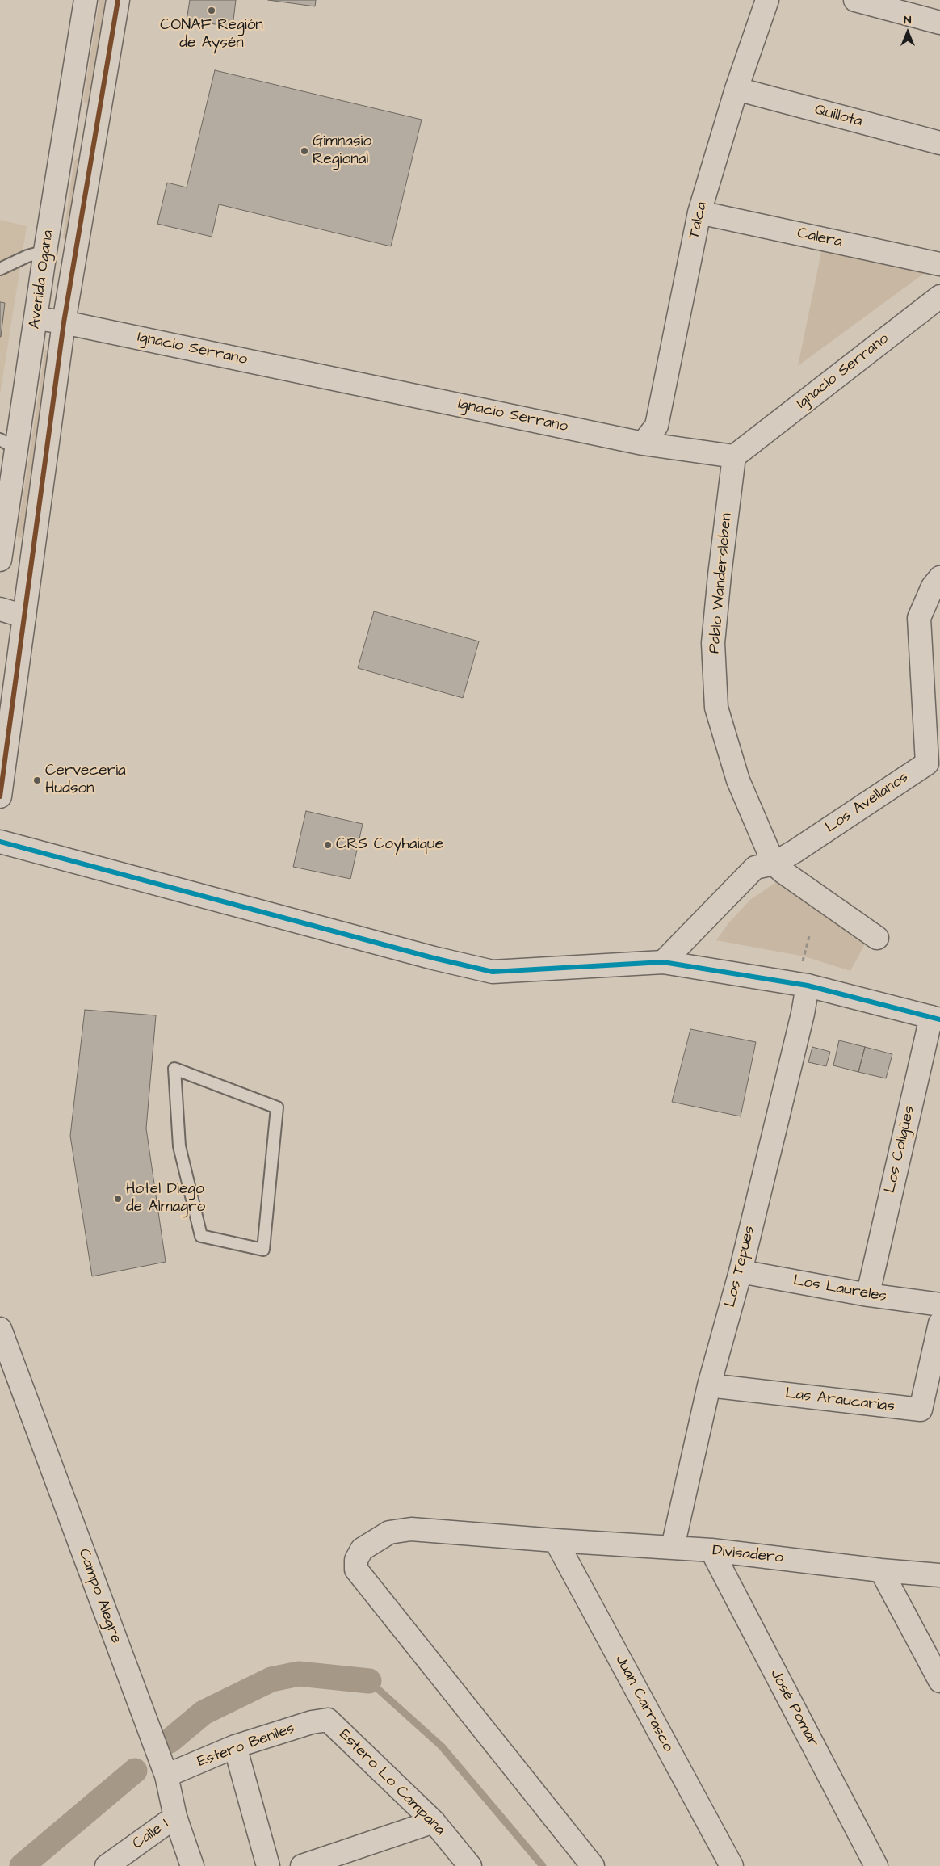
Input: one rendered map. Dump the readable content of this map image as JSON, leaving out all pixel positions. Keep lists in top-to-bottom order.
{
  "streets": {
    "street": [
      "Quillota",
      "Talca",
      "Calera",
      "Avenida Ogana",
      "Ignacio Serrano",
      "Pablo Wandersleben",
      "Los Avellanos",
      "Los Coligües",
      "Los Tepues",
      "Los Laureles",
      "Las Araucarias",
      "Divisadero",
      "Campo Alegre",
      "Juan Carrasco",
      "José Pomar",
      "Estero Beniles",
      "Estero Lo Campana",
      "Calle 1"
    ]
  },
  "crossings": [
    ["Quillota", "Talca"],
    ["Talca", "Calera"],
    ["Talca", "Ignacio Serrano"],
    ["Avenida Ogana", "Ignacio Serrano"],
    ["Ignacio Serrano", "Pablo Wandersleben"],
    ["Pablo Wandersleben", "Los Avellanos"],
    ["Los Tepues", "Los Laureles"],
    ["Los Tepues", "Las Araucarias"],
    ["Los Tepues", "Divisadero"],
    ["Divisadero", "Juan Carrasco"],
    ["Divisadero", "José Pomar"],
    ["Campo Alegre", "Estero Beniles"],
    ["Campo Alegre", "Calle 1"],
    ["Estero Beniles", "Estero Lo Campana"]
  ],
  "places": [
    "CONAF Región de Aysén",
    "Gimnasio Regional",
    "Cerveceria Hudson",
    "CRS Coyhaique",
    "Hotel Diego de Almagro"
  ],
  "north": "top"
}
